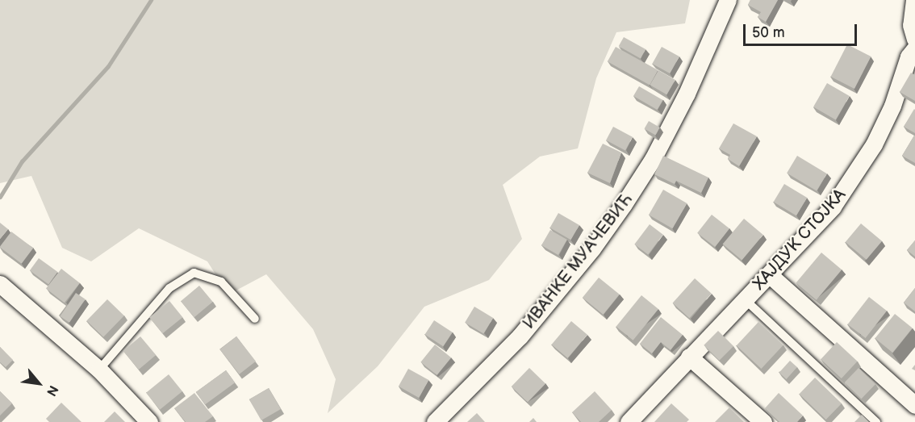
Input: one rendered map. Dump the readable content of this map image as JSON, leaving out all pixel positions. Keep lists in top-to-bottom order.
{
  "streets": {
    "street": ["ХАЈДУК СТОЈКА", "ИВАНКЕ МУАЧЕВИЋ"]
  },
  "scale_bar": "50 m",
  "north": "bottom right"
}
